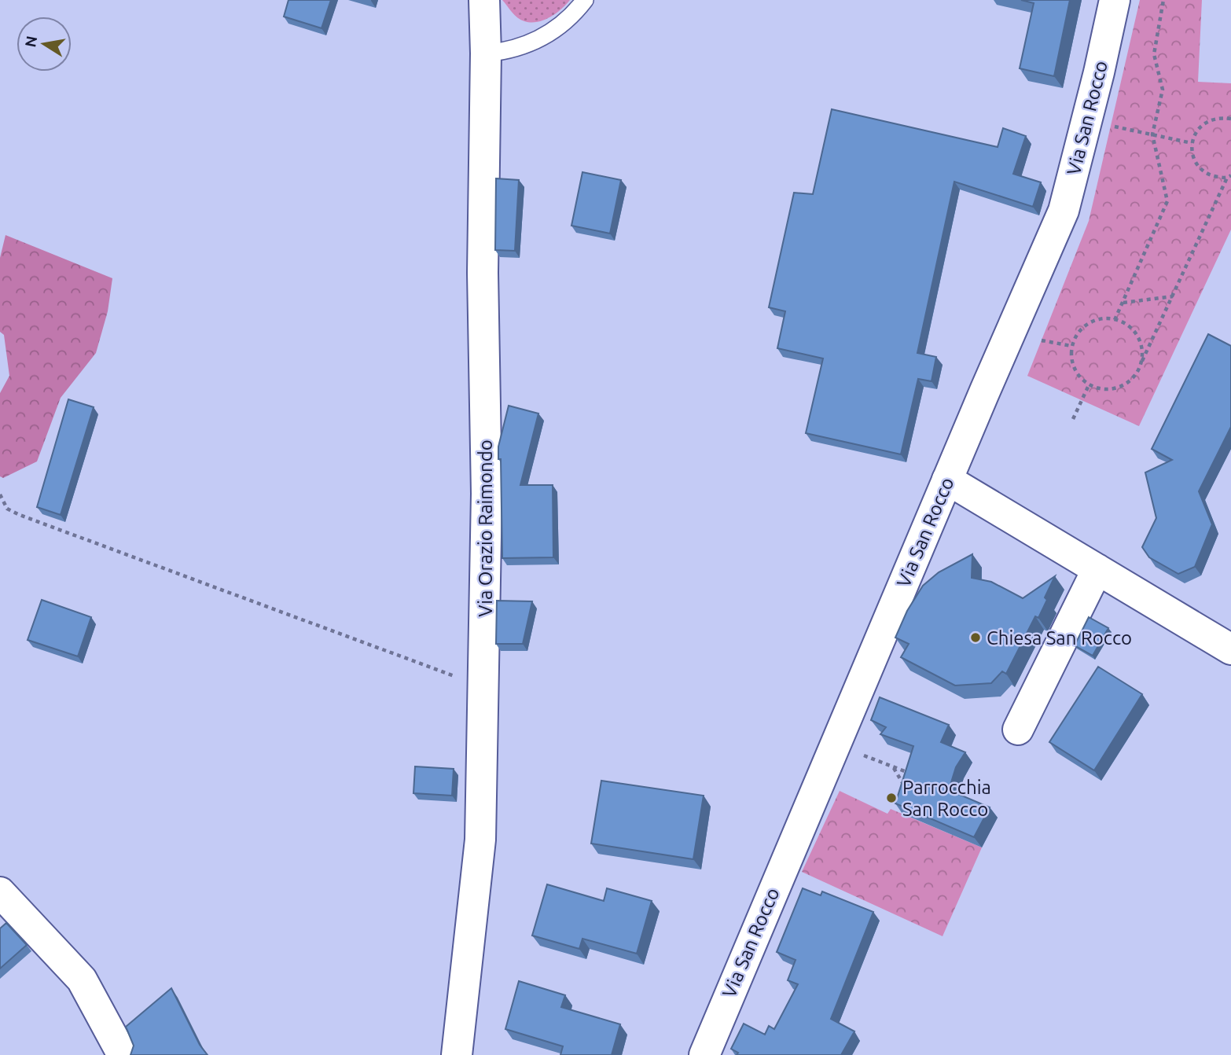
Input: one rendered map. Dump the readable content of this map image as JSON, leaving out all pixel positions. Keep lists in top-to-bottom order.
{
  "streets": {
    "street": ["Via San Rocco", "Via Orazio Raimondo"]
  },
  "places": ["Chiesa San Rocco", "Parrocchia San Rocco"],
  "north": "left"
}
